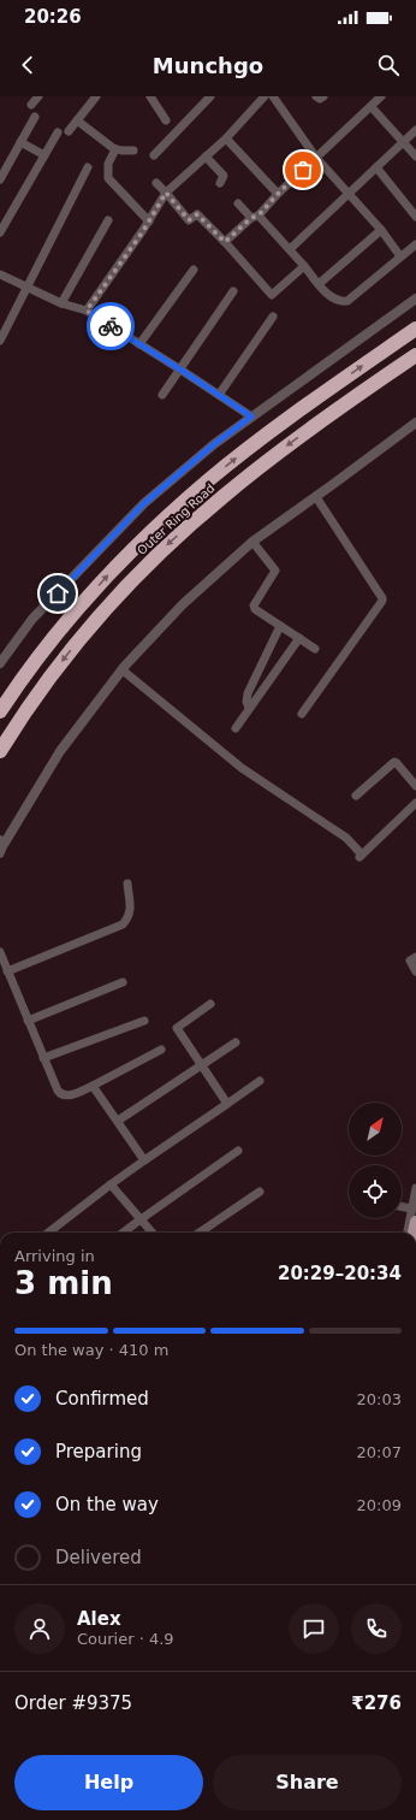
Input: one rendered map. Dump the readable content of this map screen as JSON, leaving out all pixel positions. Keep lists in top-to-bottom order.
{
  "streets": {
    "highway": ["Outer Ring Road"]
  },
  "north": "top right",
  "page": {
    "status": "20:26",
    "header": "Munchgo",
    "heading": ["3 min", "Arriving in", "20:29–20:34"],
    "panel": [
      "Alex",
      "Courier · 4.9",
      "Order #9375",
      "₹276"
    ],
    "bar": "On the way · 410 m",
    "list": [
      ["Confirmed", "20:03"],
      ["Preparing", "20:07"],
      ["On the way", "20:09"],
      "Delivered"
    ],
    "buttons": ["Help", "Share"]
  }
}
